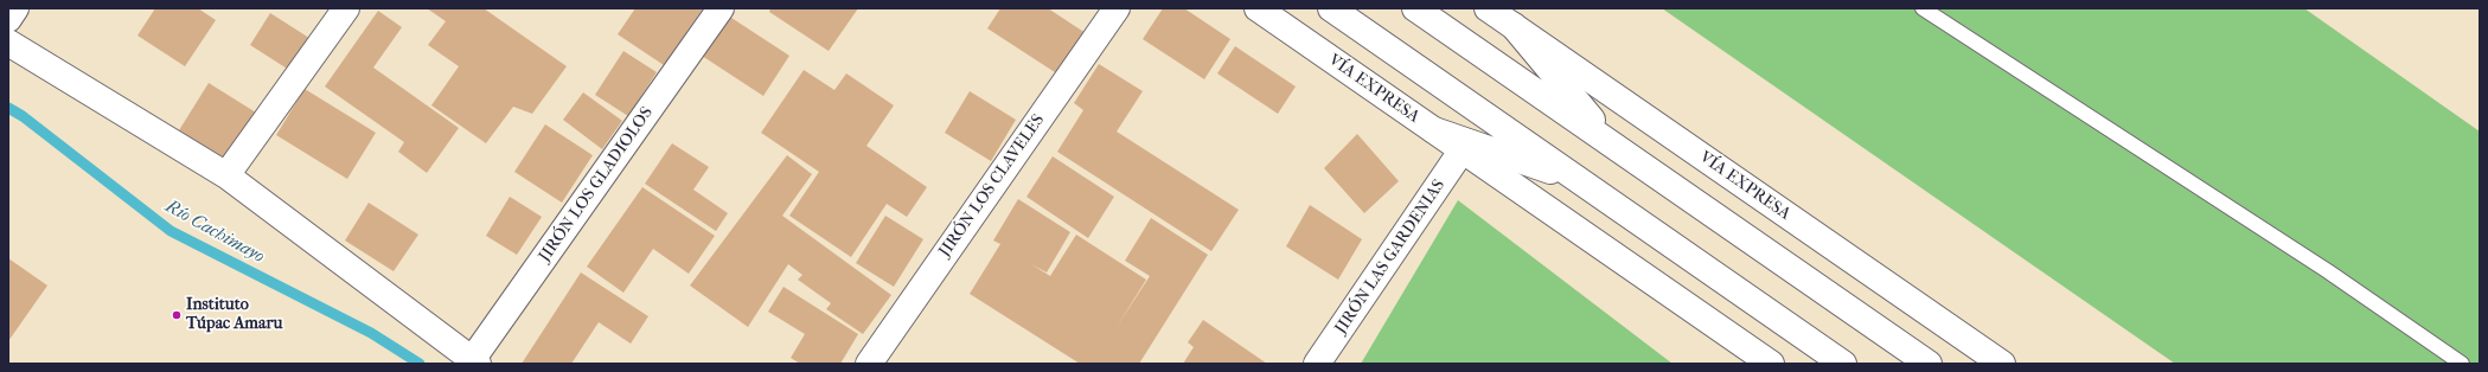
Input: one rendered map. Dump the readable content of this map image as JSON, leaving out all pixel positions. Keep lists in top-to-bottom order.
{
  "streets": {
    "main road": [
      "VÍA EXPRESA",
      "JIRÓN LOS GLADIOLOS",
      "JIRÓN LOS CLAVELES",
      "JIRÓN LAS GARDENIAS"
    ]
  },
  "crossings": [
    ["VÍA EXPRESA", "JIRÓN LAS GARDENIAS"]
  ],
  "water": ["Río Cachimayo"],
  "places": ["Instituto Túpac Amaru"]
}
